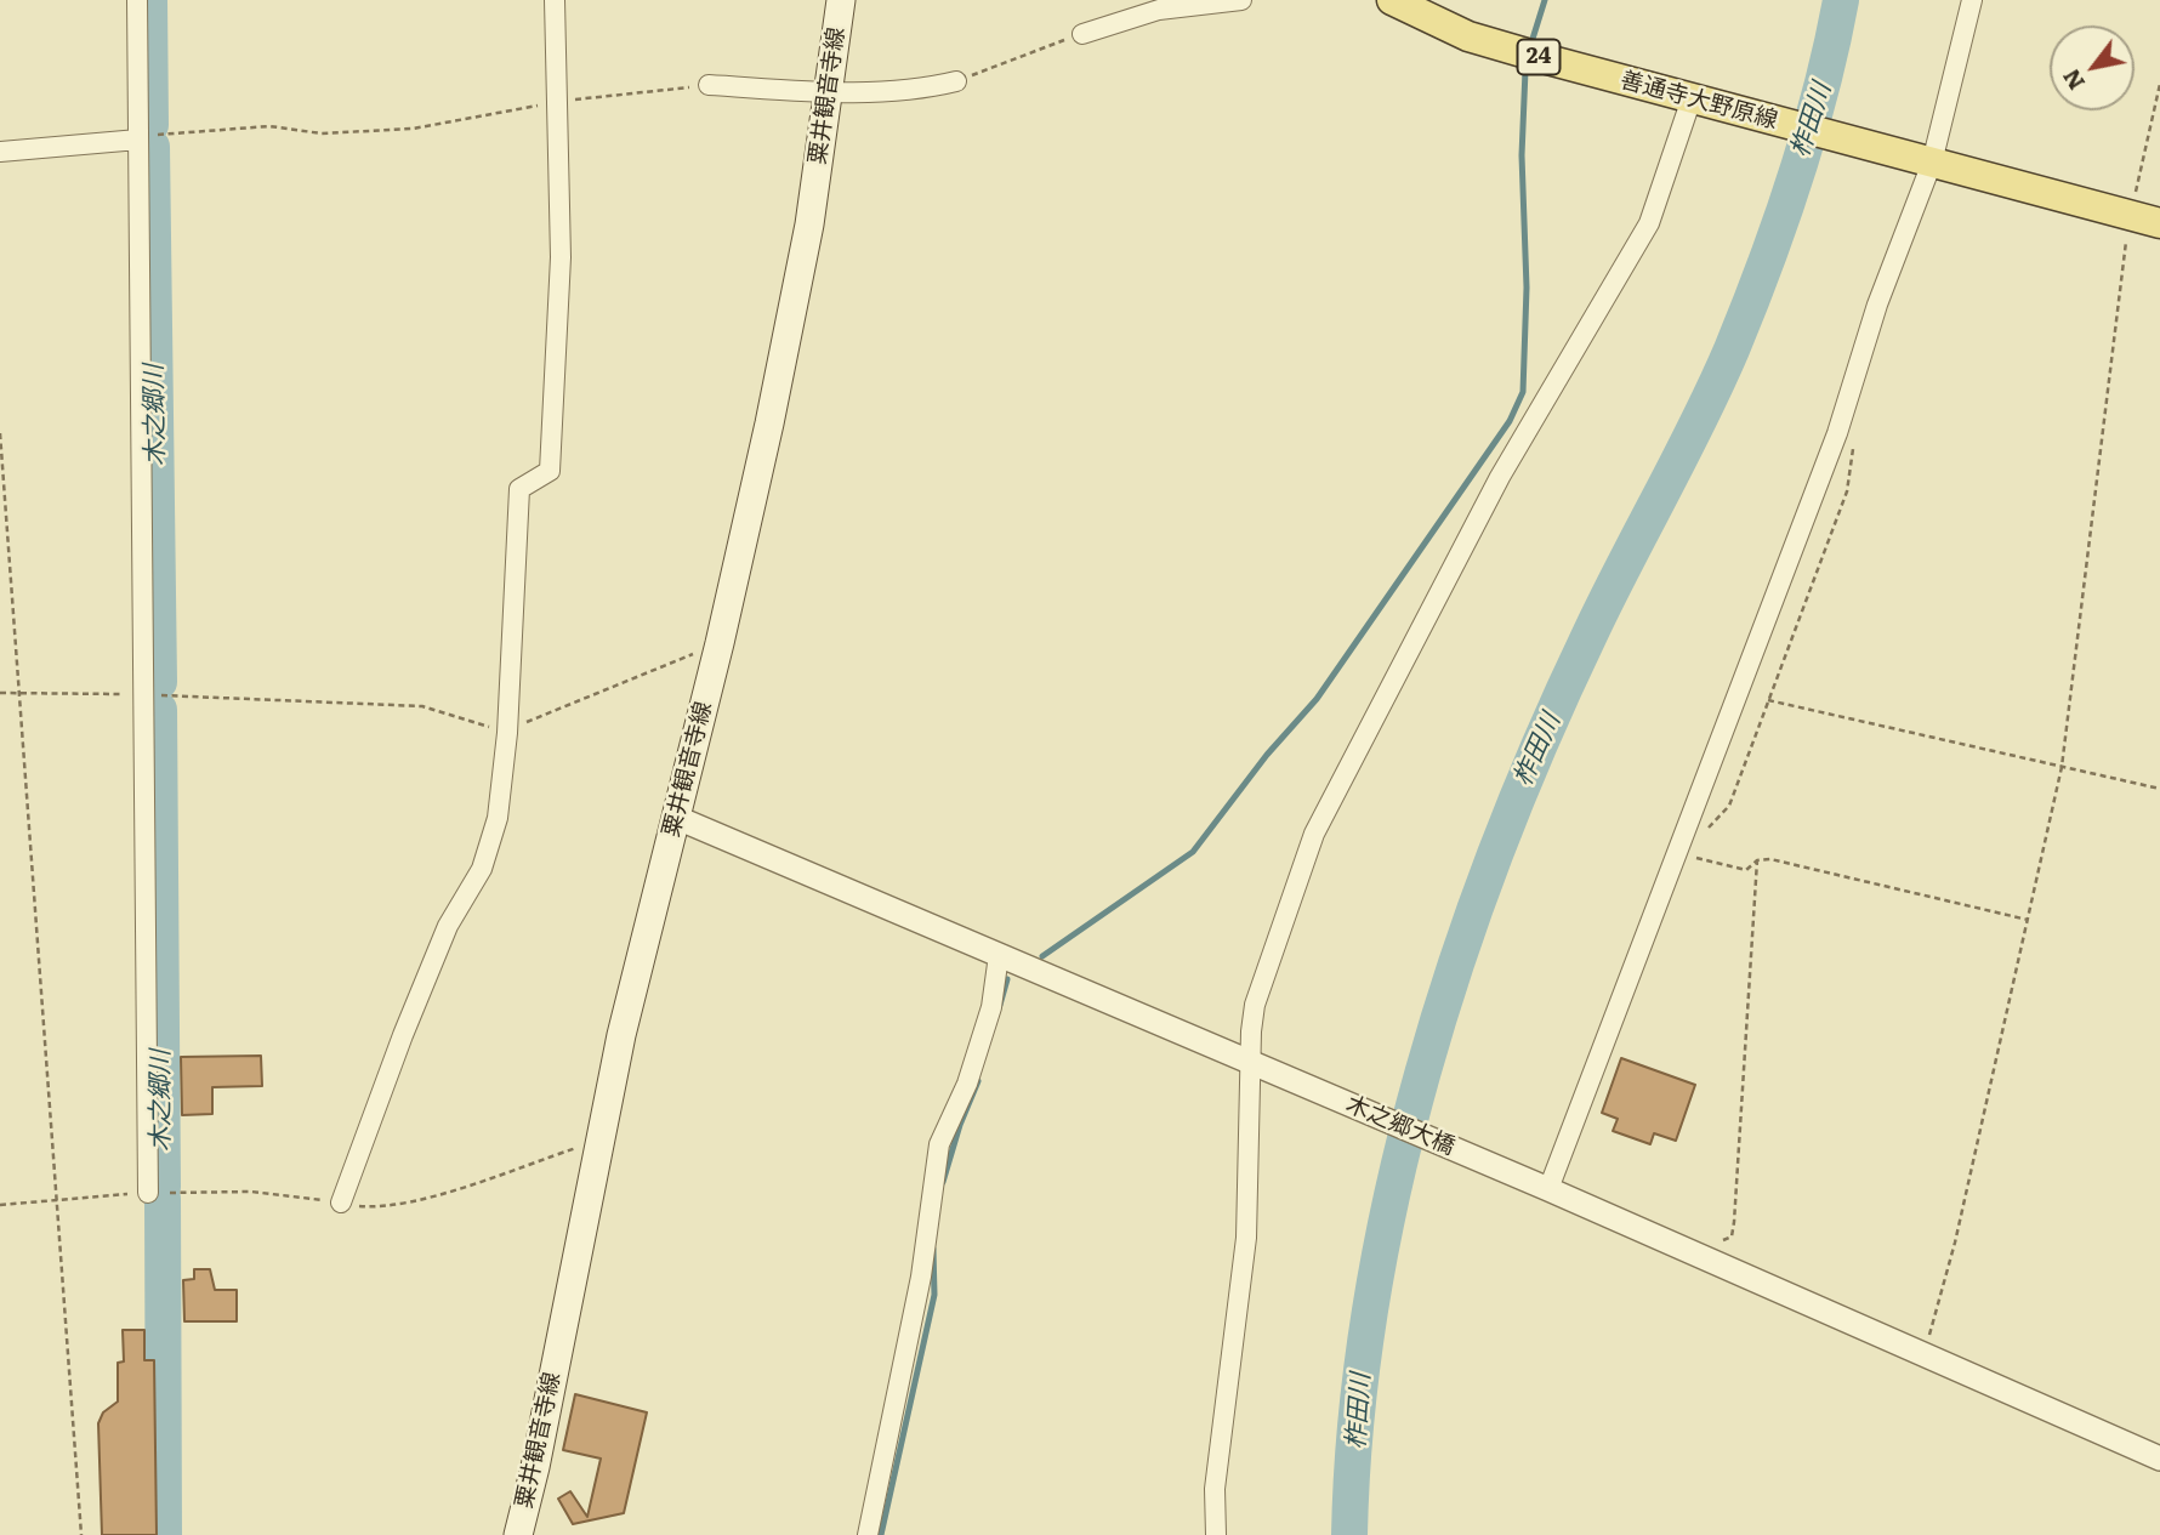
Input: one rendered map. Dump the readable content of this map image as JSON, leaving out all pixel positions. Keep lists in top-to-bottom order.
{
  "streets": {
    "main road": ["24", "粟井観音寺線", "善通寺大野原線"],
    "street": ["木之郷大橋"]
  },
  "crossings": [
    ["粟井観音寺線", "木之郷大橋"]
  ],
  "water": ["柞田川", "木之郷川"],
  "north": "bottom left"
}
